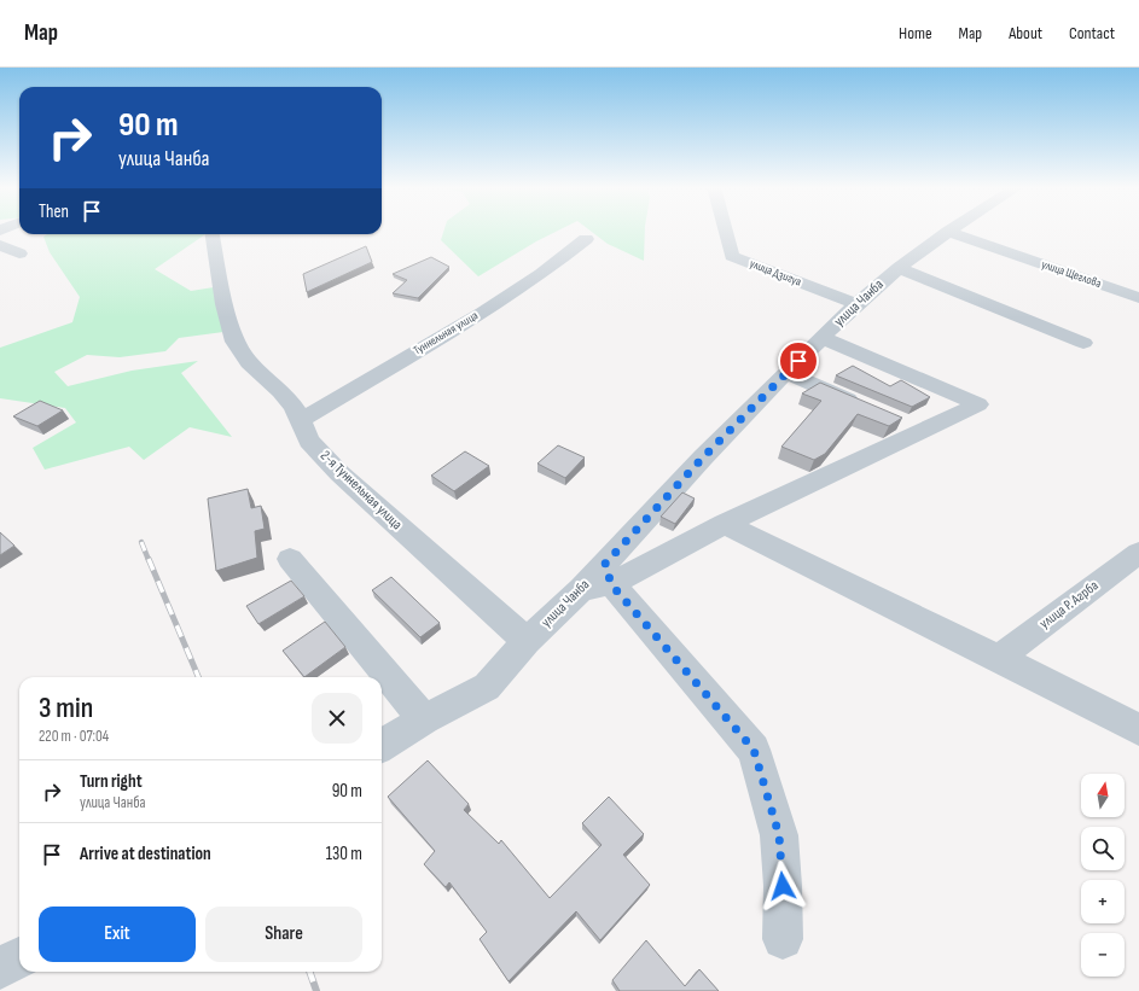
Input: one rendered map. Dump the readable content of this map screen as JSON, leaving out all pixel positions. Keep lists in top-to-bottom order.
{
  "streets": {
    "street": [
      "улица Дзигуа",
      "улица Щеглова",
      "улица Чанба",
      "Туннельная улица",
      "2-я Туннельная улица",
      "улица Р. Агрба"
    ]
  },
  "crossings": [
    ["улица Дзигуа", "улица Чанба"],
    ["улица Щеглова", "улица Чанба"],
    ["улица Чанба", "2-я Туннельная улица"],
    ["Туннельная улица", "2-я Туннельная улица"]
  ],
  "north": "top",
  "page": {
    "header": "Map",
    "nav": [
      "Home",
      "Map",
      "About",
      "Contact"
    ],
    "turn": ["90 m", "улица Чанба"],
    "then": "Then",
    "heading": ["3 min", "220 m · 07:04"],
    "list": [
      {
        "name": "Turn right",
        "note": "улица Чанба",
        "value": "90 m"
      },
      {
        "name": "Arrive at destination",
        "value": "130 m"
      }
    ],
    "map_buttons": ["+", "−"],
    "buttons": ["Exit", "Share"]
  }
}
